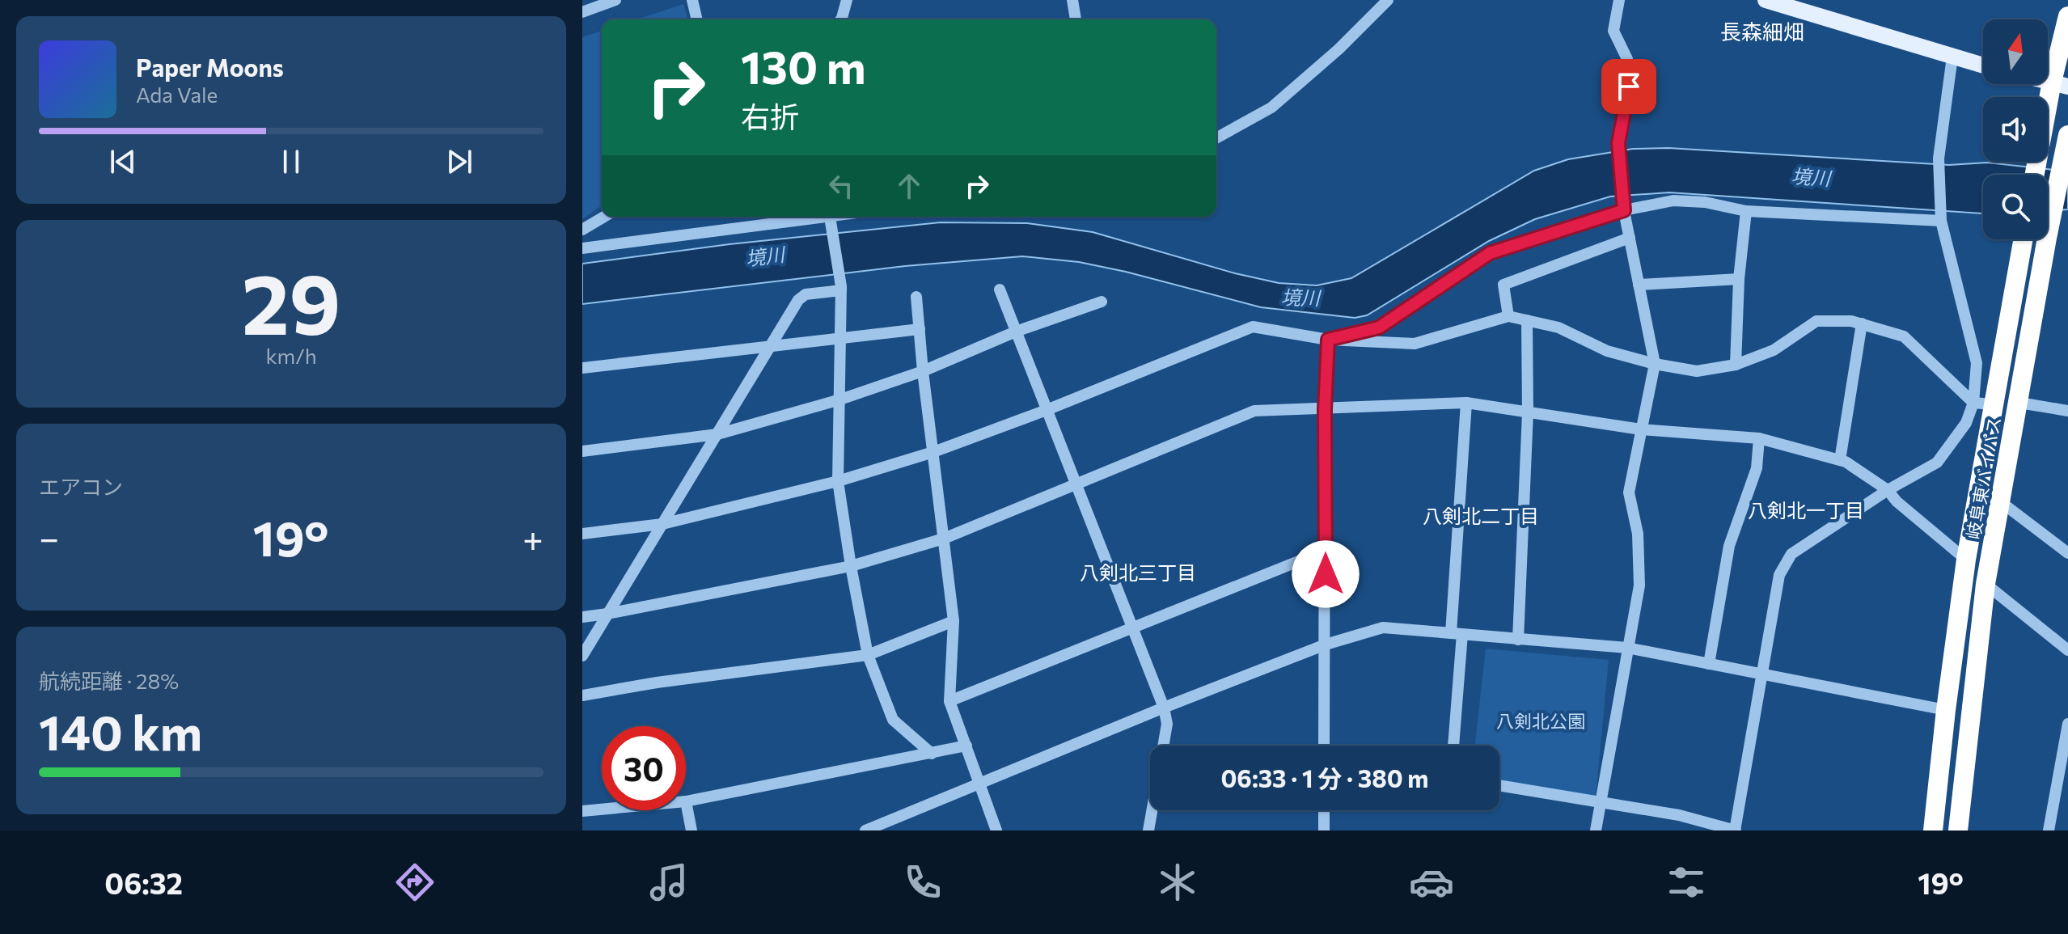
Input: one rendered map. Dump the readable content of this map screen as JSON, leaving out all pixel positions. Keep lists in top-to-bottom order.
{
  "streets": {
    "highway": ["岐阜東バイパス"]
  },
  "districts": [
    "長森細畑",
    "八剣北一丁目",
    "八剣北二丁目",
    "八剣北三丁目"
  ],
  "water": ["境川"],
  "parks": ["八剣北公園"],
  "north": "top",
  "page": {
    "turn": ["130 m", "右折"],
    "song": ["Paper Moons", "Ada Vale"],
    "tile": [
      ["29", "km/h"],
      "エアコン",
      ["航続距離 · 28%", "140 km"]
    ],
    "heat": ["−", "19°", "+"],
    "limit": "30",
    "trip": "06:33 · 1 分 · 380 m",
    "tabs": ["06:32", "19°"]
  }
}
